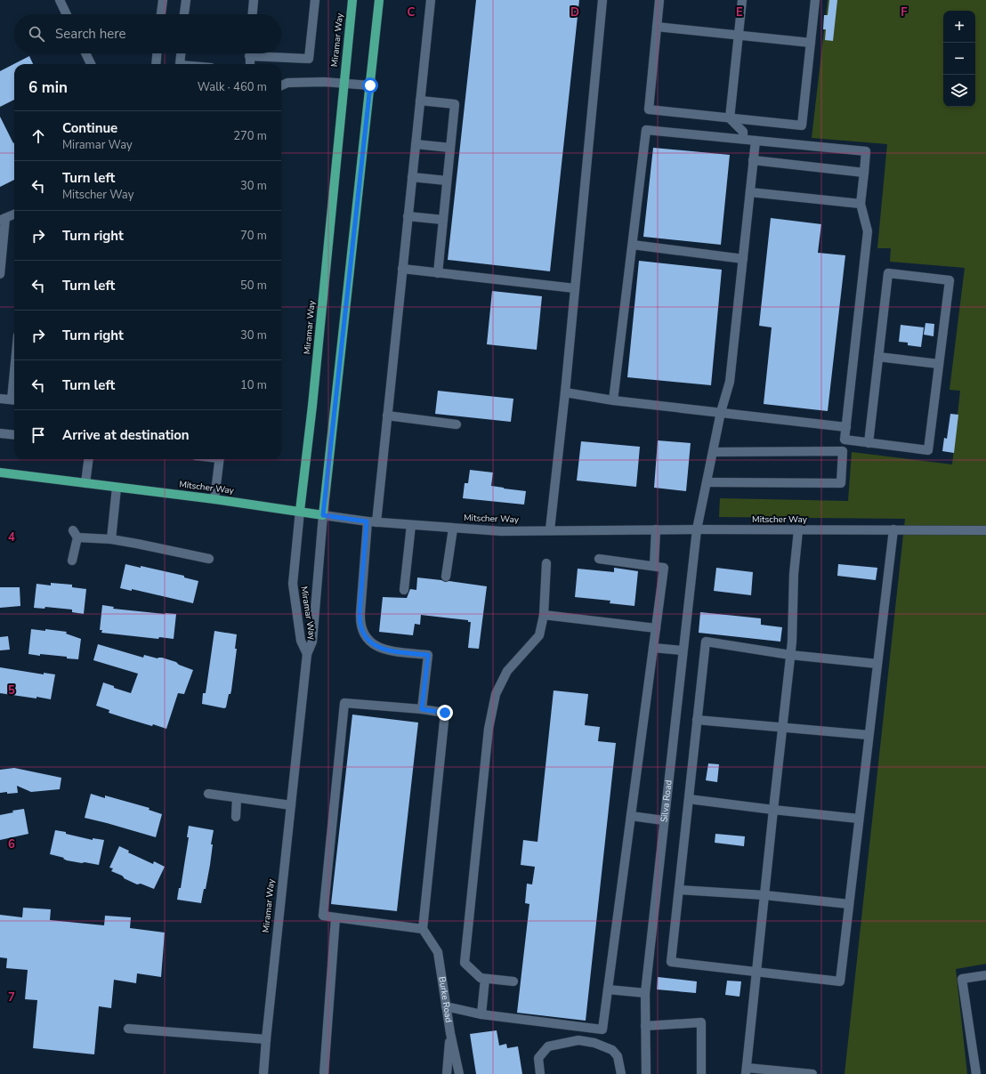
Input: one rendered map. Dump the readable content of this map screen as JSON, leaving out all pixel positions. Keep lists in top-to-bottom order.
{
  "streets": {
    "main road": ["Miramar Way", "Mitscher Way"],
    "street": ["Silva Road", "Burke Road"]
  },
  "crossings": [
    ["Miramar Way", "Mitscher Way"],
    ["Mitscher Way", "Silva Road"]
  ],
  "page": {
    "map_buttons": ["+", "−"],
    "search": "Search here",
    "heading": ["6 min", "Walk · 460 m"],
    "list": [
      ["Continue", "Miramar Way", "270 m"],
      ["Turn left", "Mitscher Way", "30 m"],
      ["Turn right", "70 m"],
      ["Turn left", "50 m"],
      ["Turn right", "30 m"],
      ["Turn left", "10 m"],
      "Arrive at destination"
    ]
  },
  "grid": {
    "columns": [
      "C",
      "D",
      "E",
      "F"
    ],
    "rows": [
      "4",
      "5",
      "6",
      "7"
    ]
  }
}
